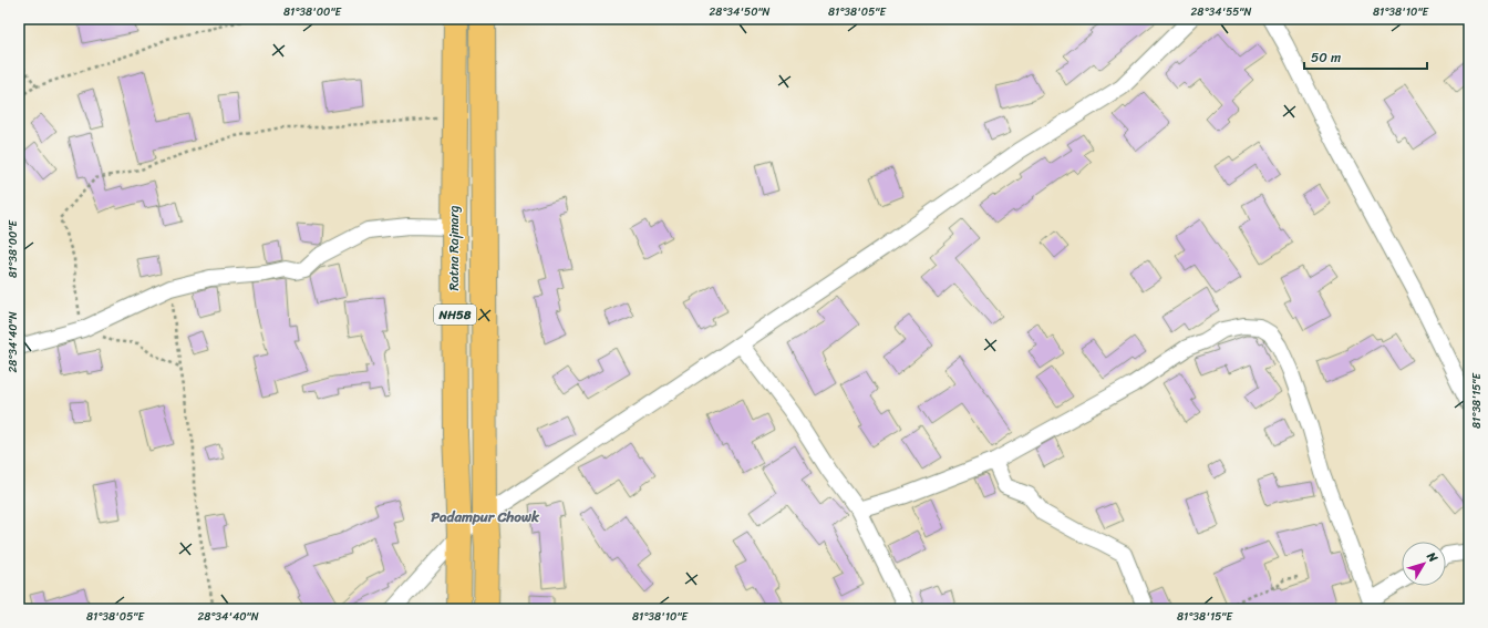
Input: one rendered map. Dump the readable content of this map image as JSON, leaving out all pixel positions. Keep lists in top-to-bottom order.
{
  "streets": {
    "main road": ["Ratna Rajmarg", "NH58"]
  },
  "districts": ["Padampur Chowk"],
  "scale_bar": "50 m",
  "north": "top right",
  "coordinates": [
    "81°38'00\"E",
    "28°34'50\"N",
    "81°38'05\"E",
    "28°34'55\"N",
    "81°38'10\"E",
    "28°34'40\"N",
    "81°38'15\"E"
  ]
}
